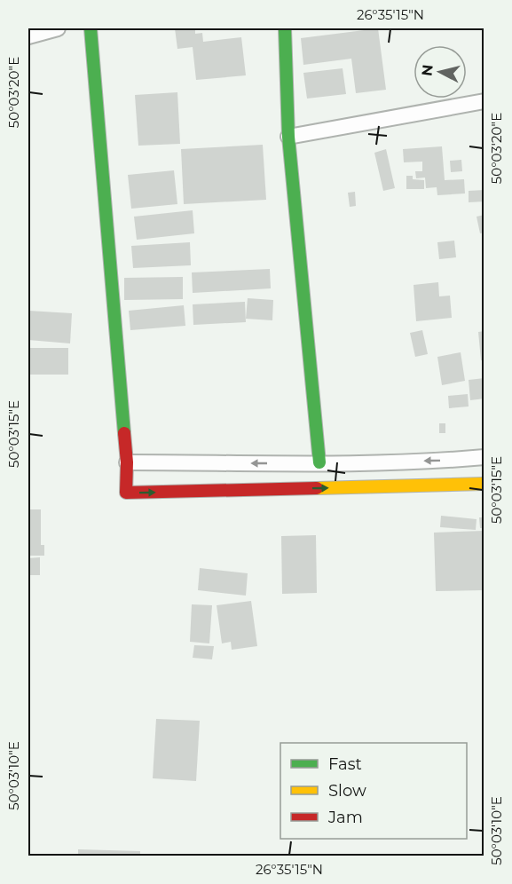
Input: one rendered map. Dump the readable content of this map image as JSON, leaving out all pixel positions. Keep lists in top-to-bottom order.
{
  "legend": ["Fast", "Slow", "Jam"],
  "north": "left",
  "coordinates": [
    "26°35'15\"N",
    "50°03'20\"E",
    "50°03'15\"E",
    "50°03'10\"E"
  ]
}
